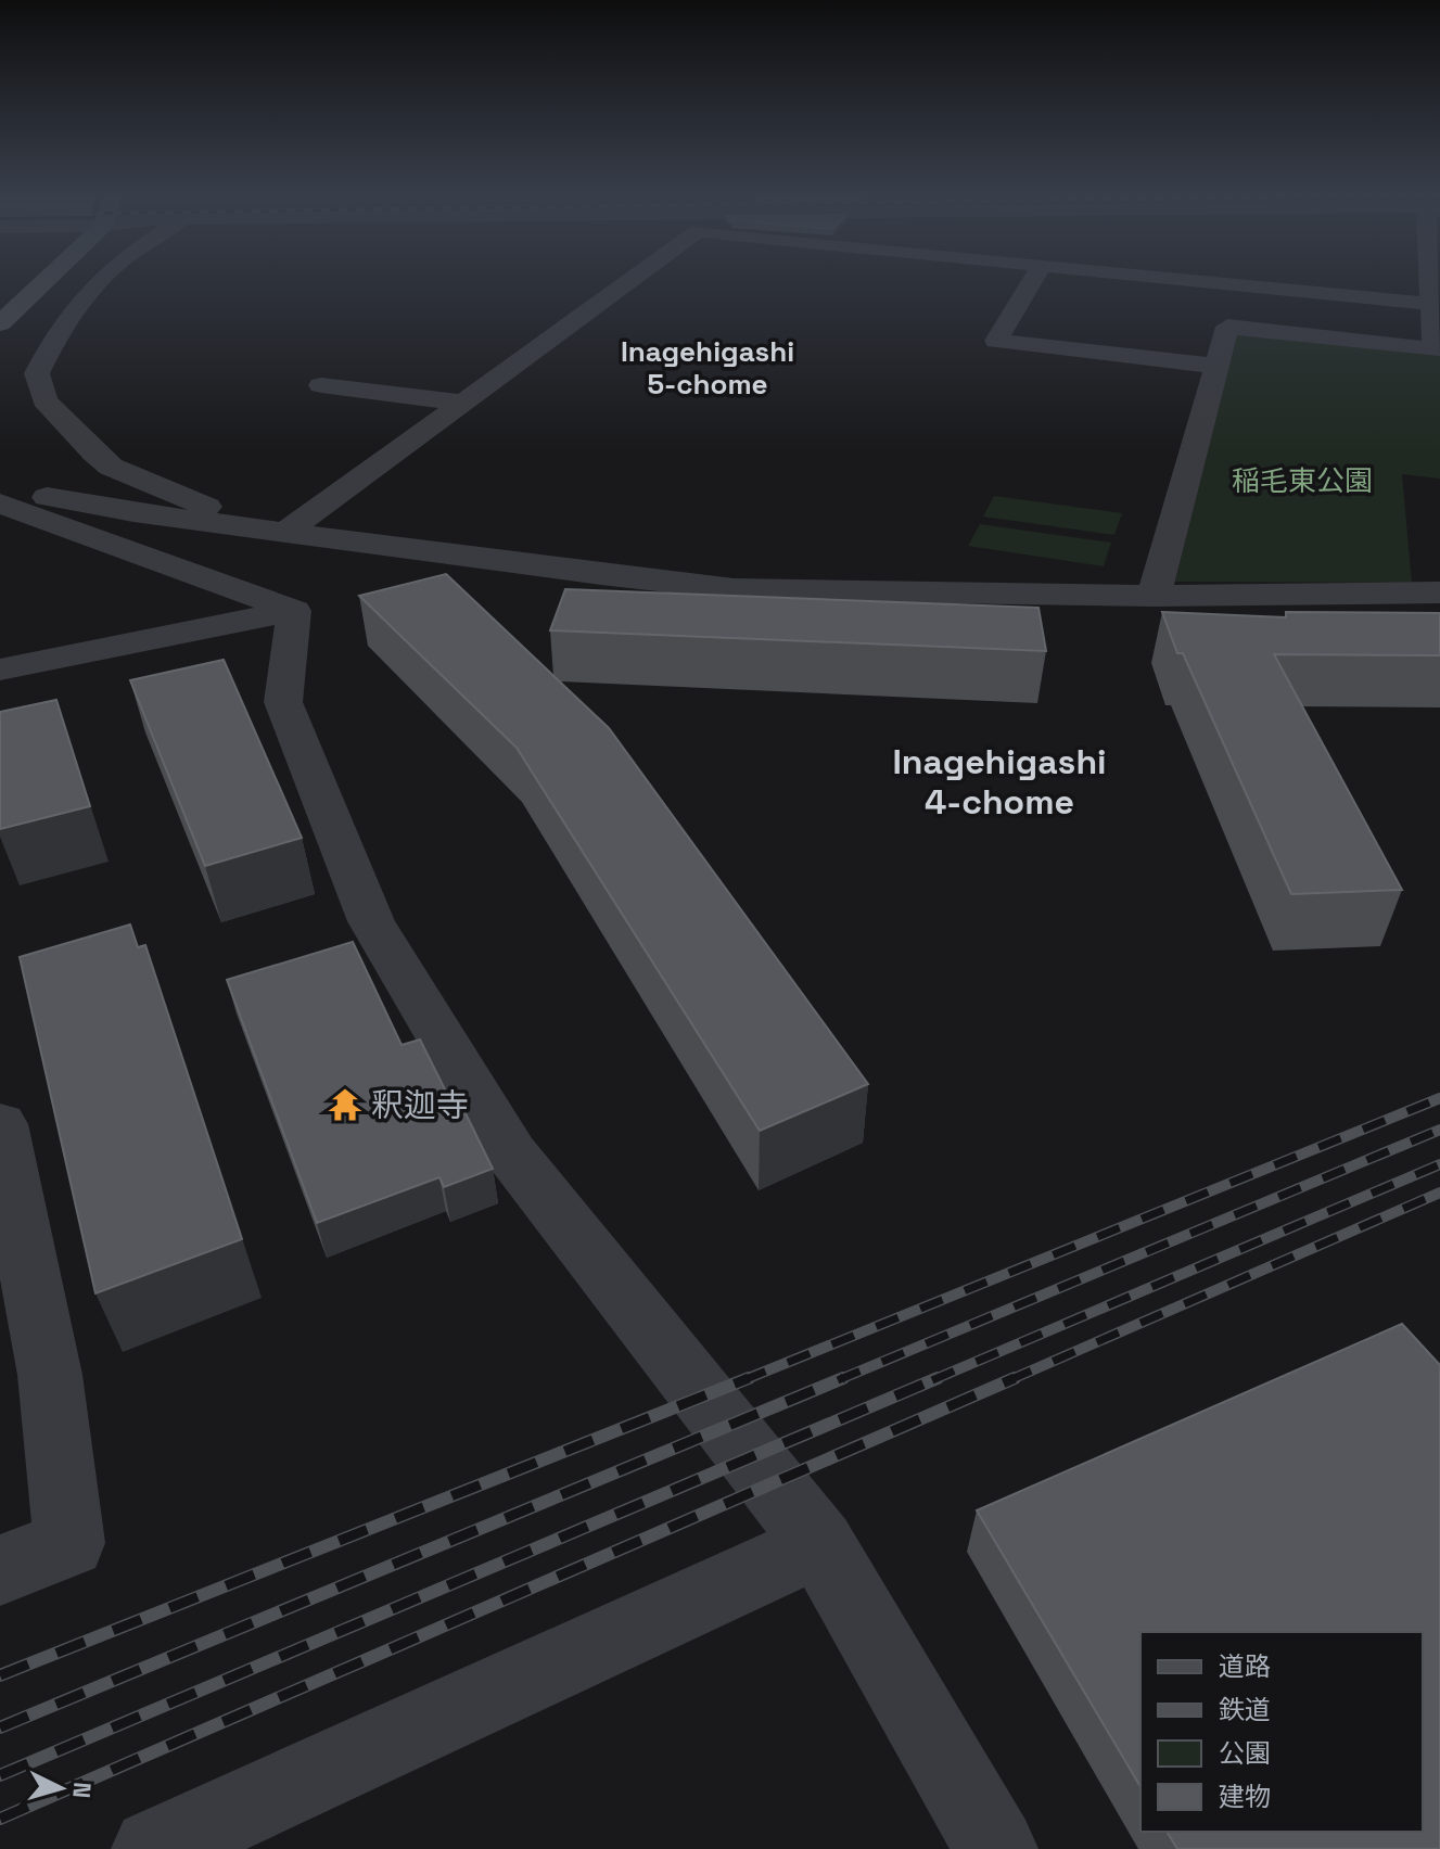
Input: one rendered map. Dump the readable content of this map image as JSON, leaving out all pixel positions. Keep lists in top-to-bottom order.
{
  "districts": ["Inagehigashi 5-chome", "Inagehigashi 4-chome"],
  "parks": ["稲毛東公園"],
  "places": {
    "temple": ["釈迦寺"]
  },
  "legend": [
    "道路",
    "鉄道",
    "公園",
    "建物"
  ],
  "north": "right"
}
